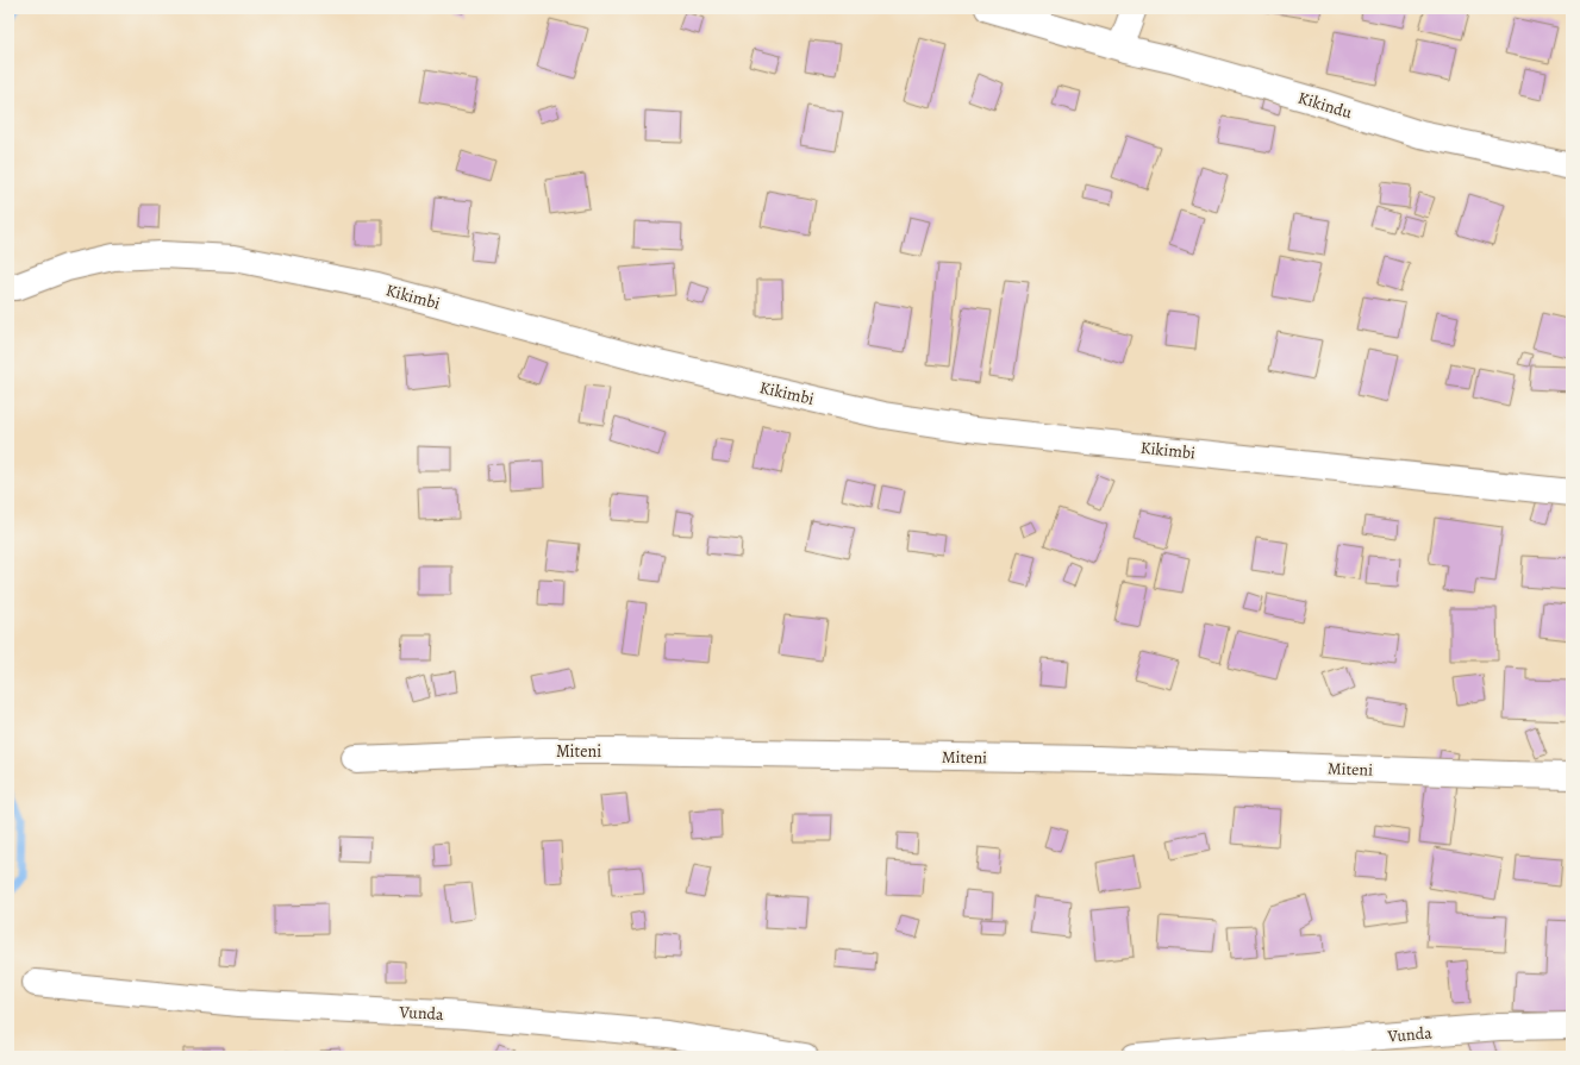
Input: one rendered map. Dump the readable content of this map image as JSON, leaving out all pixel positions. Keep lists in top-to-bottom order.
{
  "streets": {
    "street": [
      "Kikindu",
      "Kikimbi",
      "Miteni",
      "Vunda"
    ]
  }
}
